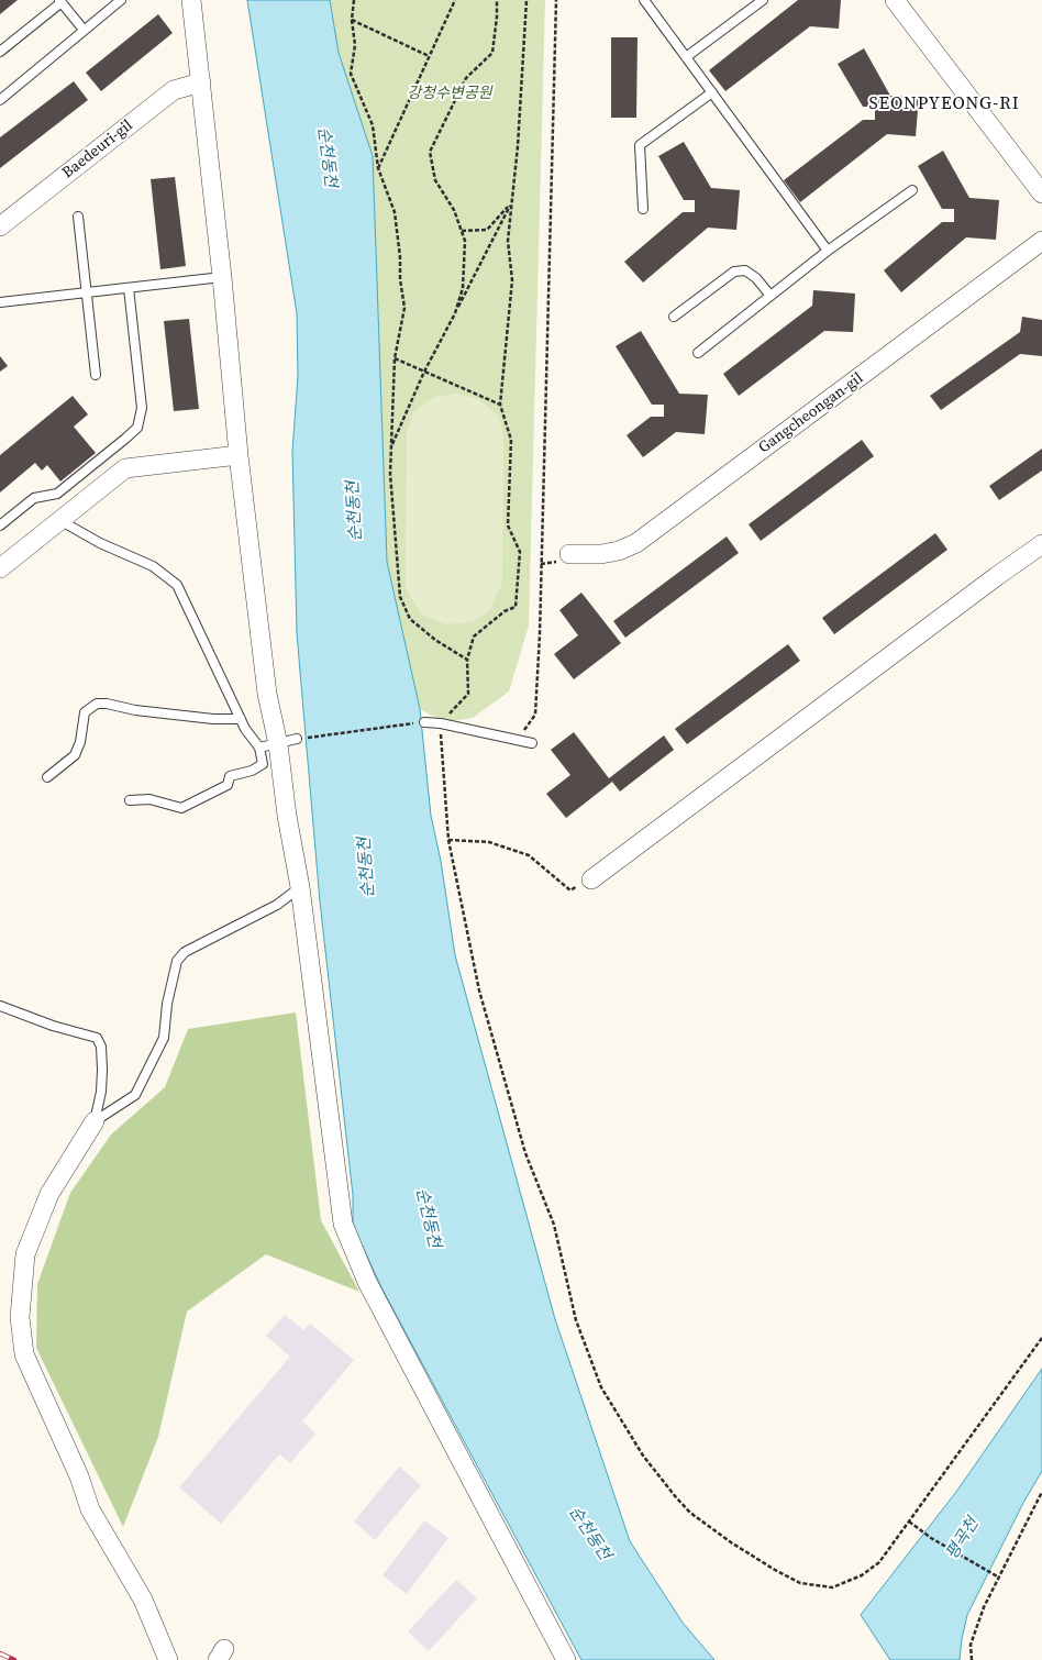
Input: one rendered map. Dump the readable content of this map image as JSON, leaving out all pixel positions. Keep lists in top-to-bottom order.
{
  "streets": {
    "street": ["Baedeuri-gil", "Gangcheongan-gil"]
  },
  "districts": ["SEONPYEONG-RI"],
  "water": ["순천동천", "평곡천"],
  "parks": ["강청수변공원"]
}
